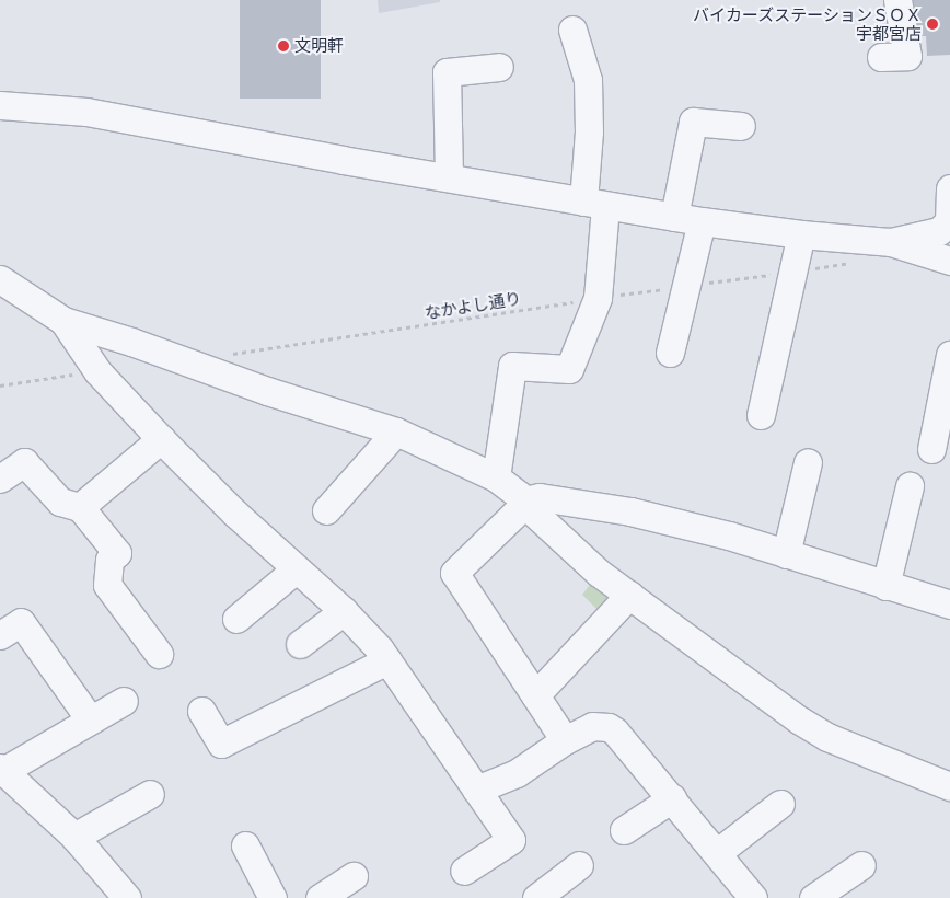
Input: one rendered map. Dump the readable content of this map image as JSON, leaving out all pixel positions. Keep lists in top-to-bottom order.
{
  "streets": {
    "path": ["なかよし通り"]
  },
  "places": ["バイカーズステーションＳＯＸ 宇都宮店", "文明軒"]
}
